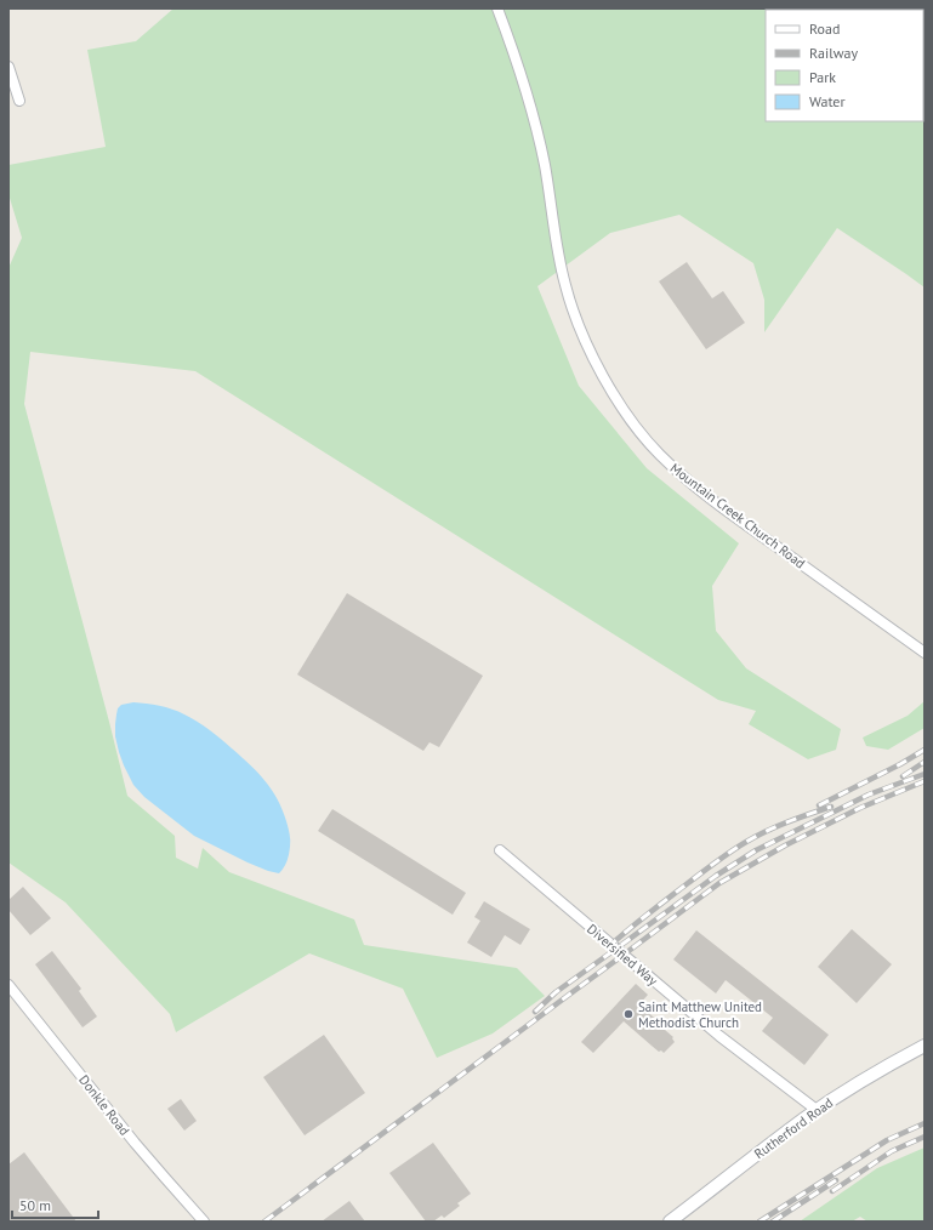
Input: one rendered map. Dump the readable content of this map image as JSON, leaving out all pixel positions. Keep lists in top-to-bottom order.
{
  "streets": {
    "street": [
      "Mountain Creek Church Road",
      "Diversified Way",
      "Donkle Road",
      "Rutherford Road"
    ]
  },
  "crossings": [
    ["Diversified Way", "Rutherford Road"]
  ],
  "places": ["Saint Matthew United Methodist Church"],
  "legend": [
    "Road",
    "Railway",
    "Park",
    "Water"
  ],
  "scale_bar": "50 m"
}
